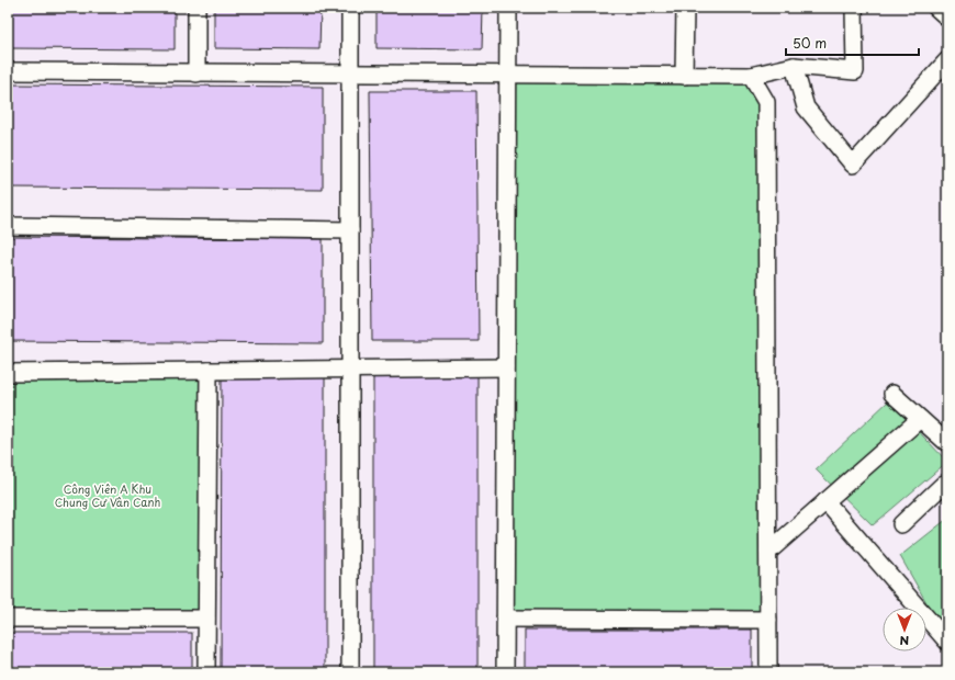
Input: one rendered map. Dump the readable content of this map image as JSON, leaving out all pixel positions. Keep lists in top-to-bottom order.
{
  "parks": ["Công Viên A Khu Chung Cư Vân Canh"],
  "scale_bar": "50 m",
  "north": "bottom"
}
